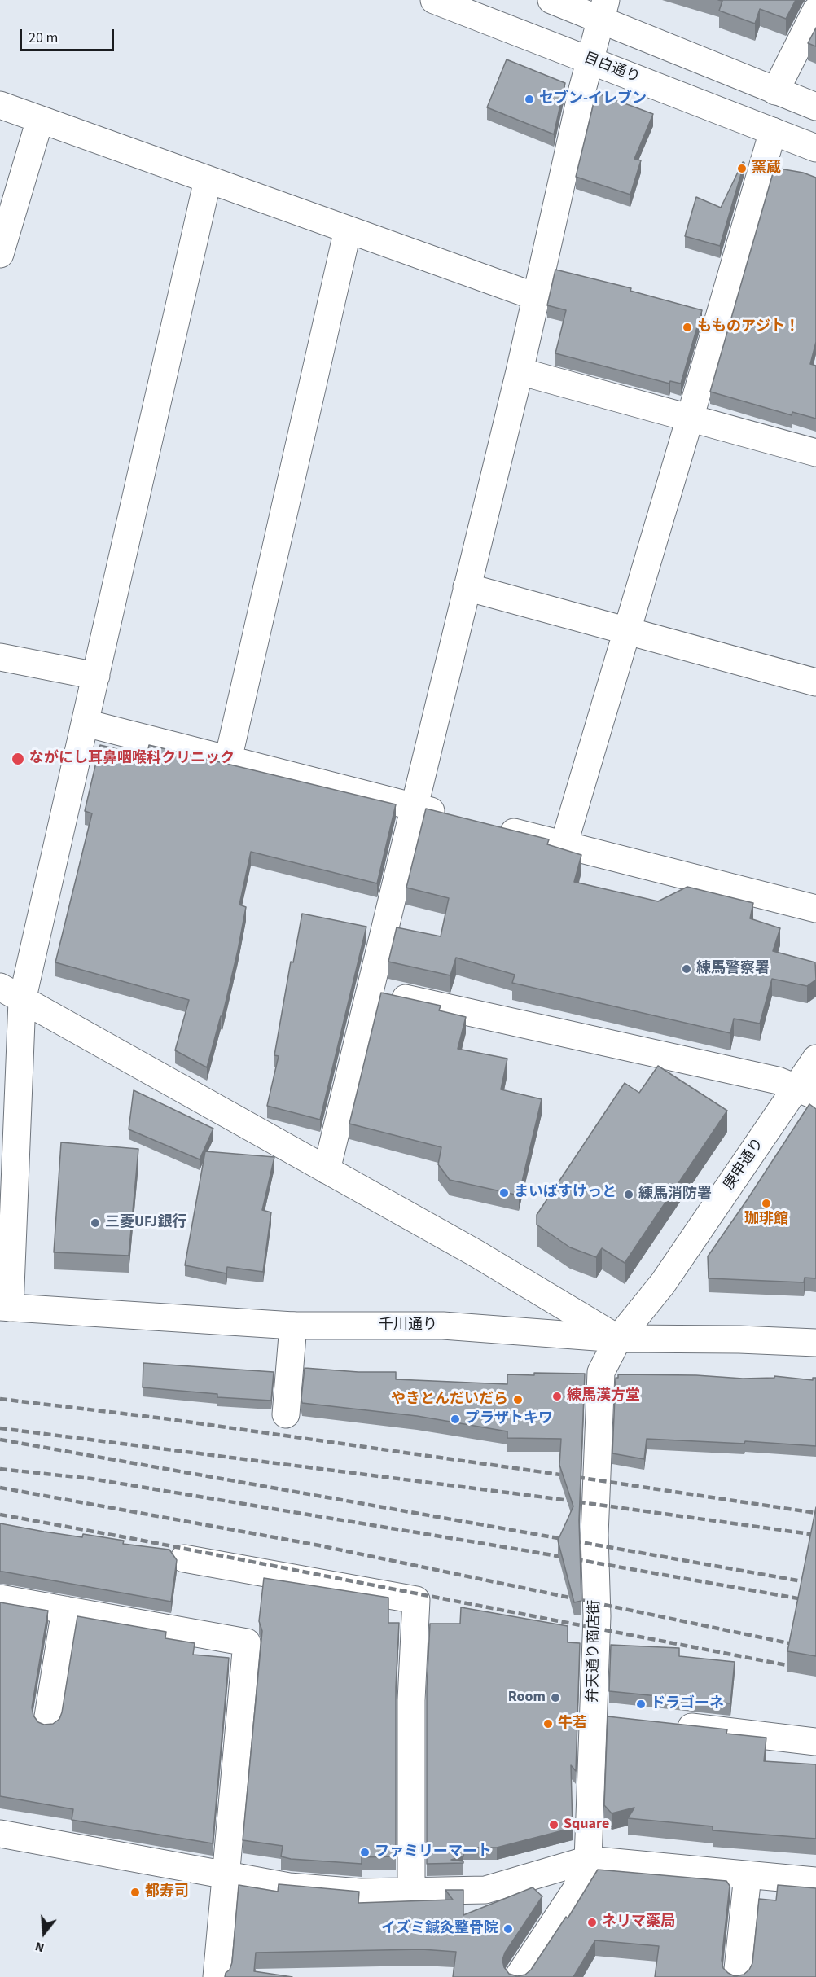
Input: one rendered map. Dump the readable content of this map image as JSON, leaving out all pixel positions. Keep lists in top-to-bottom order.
{
  "streets": {
    "street": [
      "目白通り",
      "庚申通り",
      "千川通り",
      "弁天通り商店街"
    ]
  },
  "crossings": [
    ["庚申通り", "千川通り"],
    ["庚申通り", "弁天通り商店街"],
    ["千川通り", "弁天通り商店街"]
  ],
  "places": [
    "セブン-イレブン",
    "窯蔵",
    "もものアジト！",
    "ながにし耳鼻咽喉科クリニック",
    "練馬警察署",
    "まいばすけっと",
    "練馬消防署",
    "珈琲館",
    "三菱UFJ銀行",
    "練馬漢方堂",
    "やきとんだいだら",
    "プラザトキワ",
    "Room",
    "ドラゴーネ",
    "牛若",
    "Square",
    "ファミリーマート",
    "都寿司",
    "ネリマ薬局",
    "イズミ鍼灸整骨院"
  ],
  "scale_bar": "20 m",
  "north": "bottom"
}
